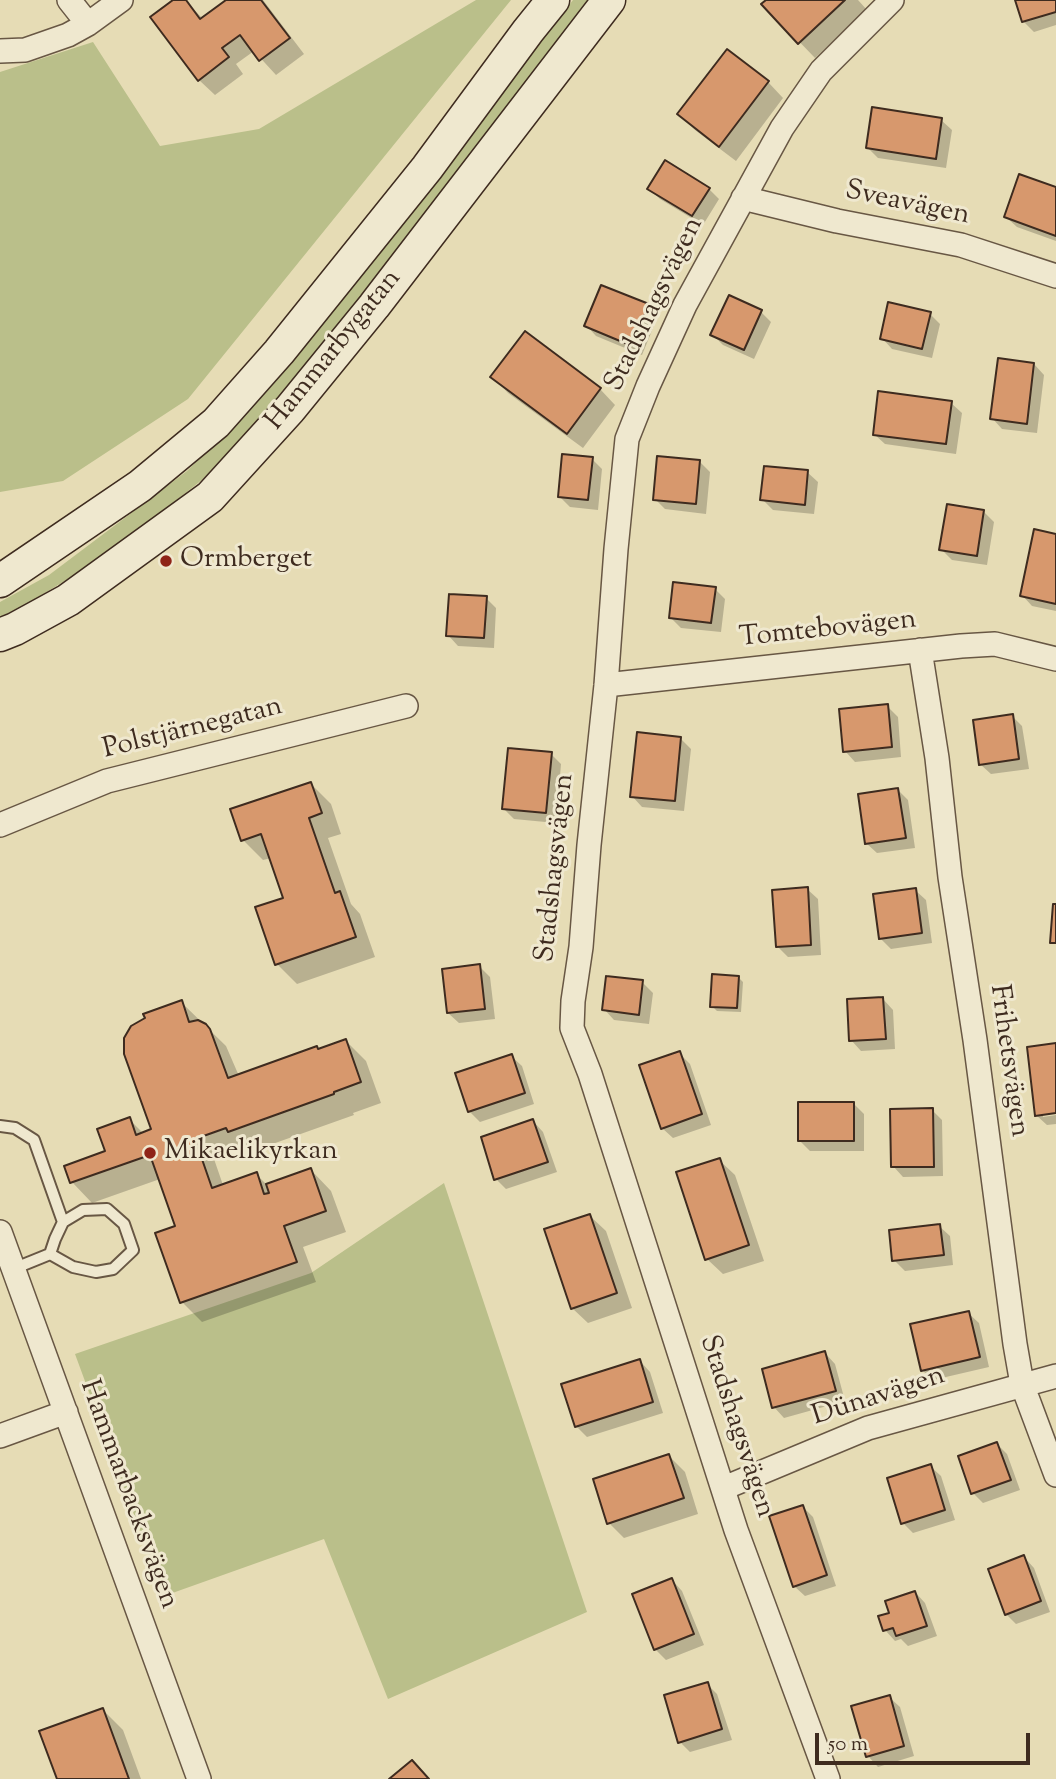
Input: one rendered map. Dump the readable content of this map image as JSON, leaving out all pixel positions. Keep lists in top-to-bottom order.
{
  "streets": {
    "main road": ["Hammarbygatan"],
    "street": [
      "Sveavägen",
      "Stadshagsvägen",
      "Tomtebovägen",
      "Polstjärnegatan",
      "Frihetsvägen",
      "Dünavägen",
      "Hammarbacksvägen"
    ]
  },
  "crossings": [
    ["Sveavägen", "Stadshagsvägen"],
    ["Stadshagsvägen", "Tomtebovägen"],
    ["Stadshagsvägen", "Dünavägen"],
    ["Tomtebovägen", "Frihetsvägen"],
    ["Frihetsvägen", "Dünavägen"]
  ],
  "places": ["Ormberget", "Mikaelikyrkan"],
  "scale_bar": "50 m"
}
